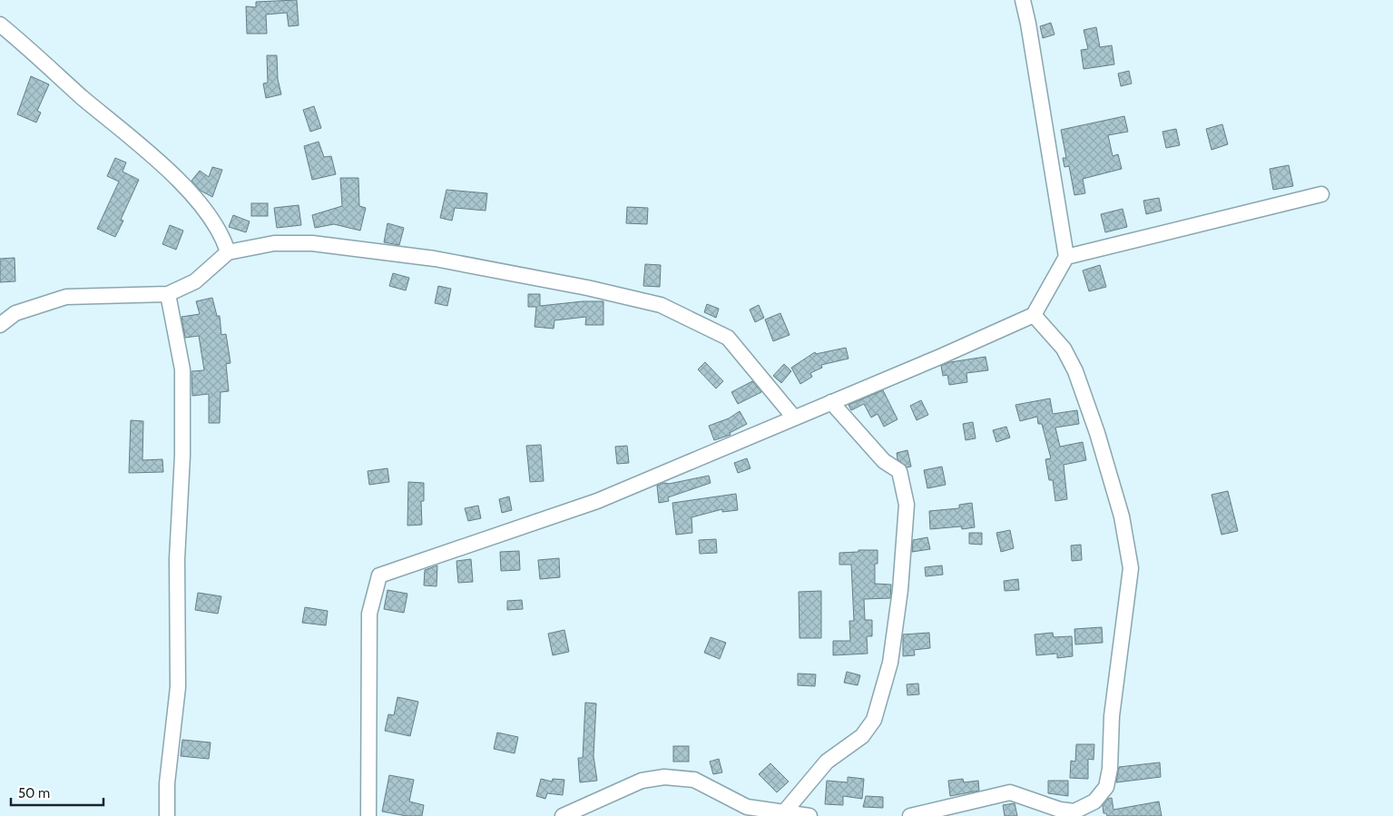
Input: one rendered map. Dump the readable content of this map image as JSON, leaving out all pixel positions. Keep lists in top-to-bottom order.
{
  "scale_bar": "50 m"
}
